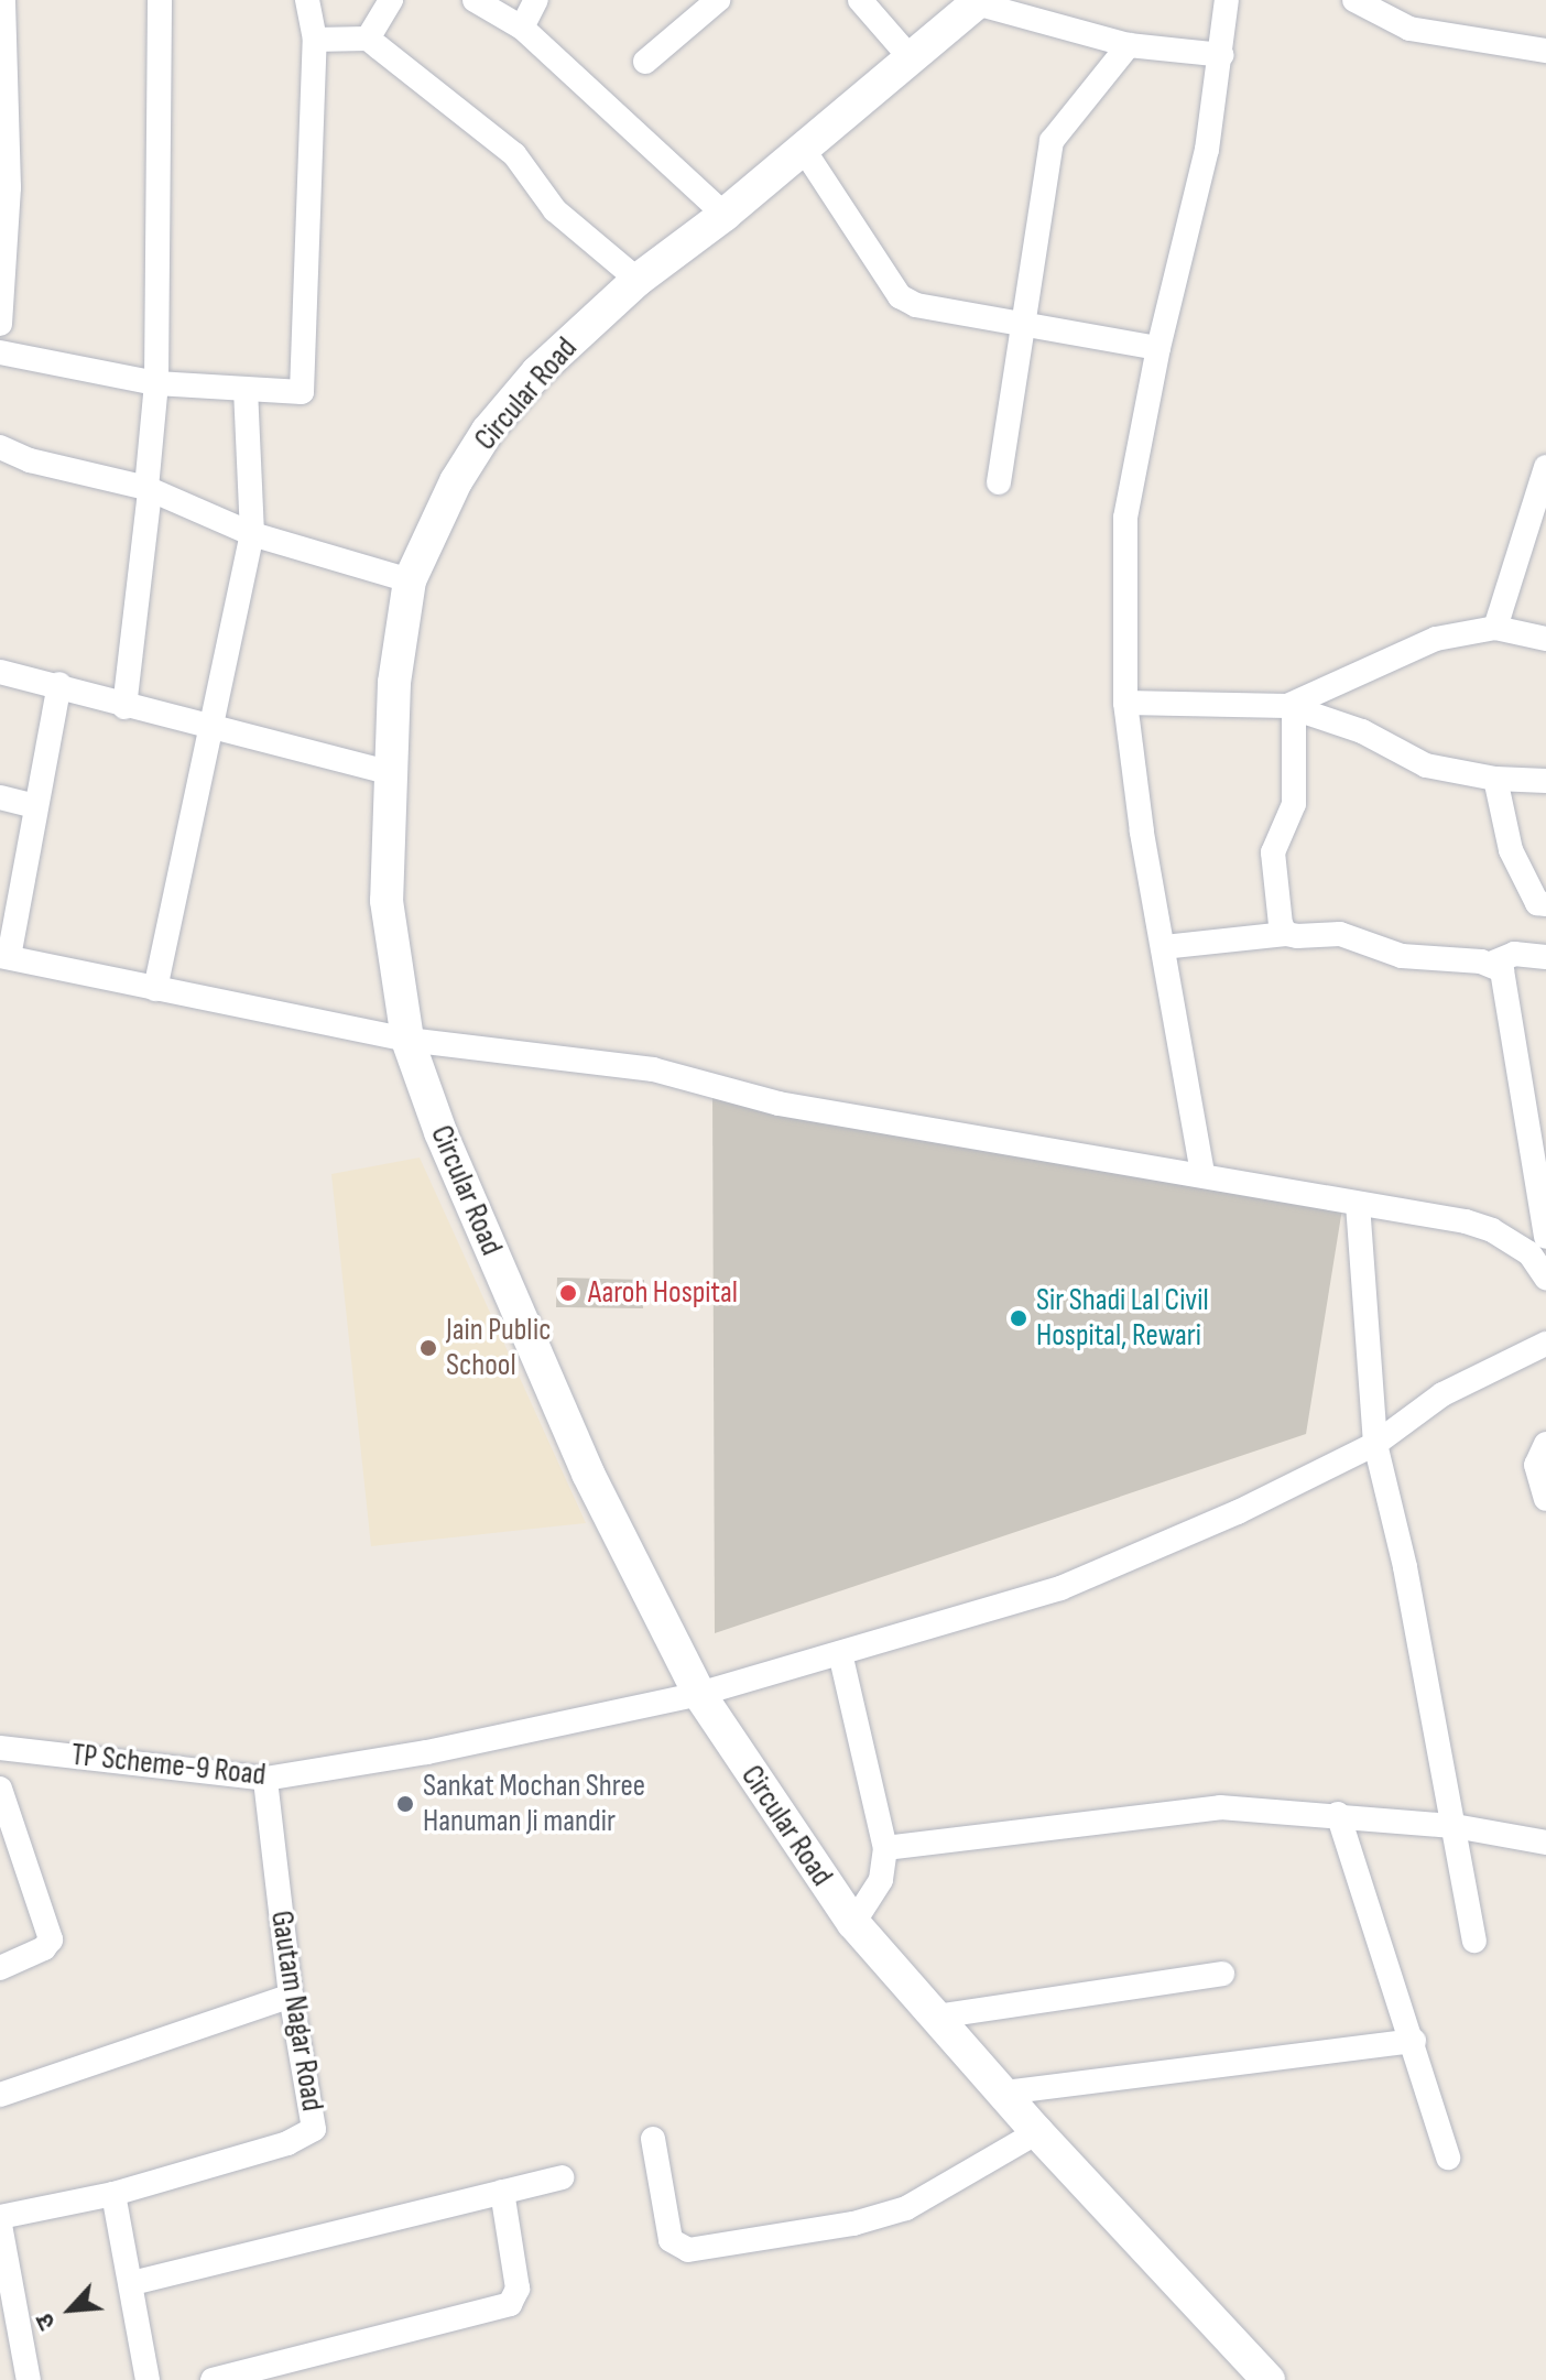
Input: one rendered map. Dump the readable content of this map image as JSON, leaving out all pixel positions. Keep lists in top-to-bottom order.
{
  "streets": {
    "main road": ["Circular Road"],
    "street": ["TP Scheme-9 Road", "Gautam Nagar Road"]
  },
  "crossings": [
    ["Circular Road", "TP Scheme-9 Road"],
    ["TP Scheme-9 Road", "Gautam Nagar Road"]
  ],
  "places": [
    "Aaroh Hospital",
    "Sir Shadi Lal Civil Hospital, Rewari",
    "Jain Public School",
    "Sankat Mochan Shree Hanuman Ji mandir"
  ],
  "north": "bottom left"
}
